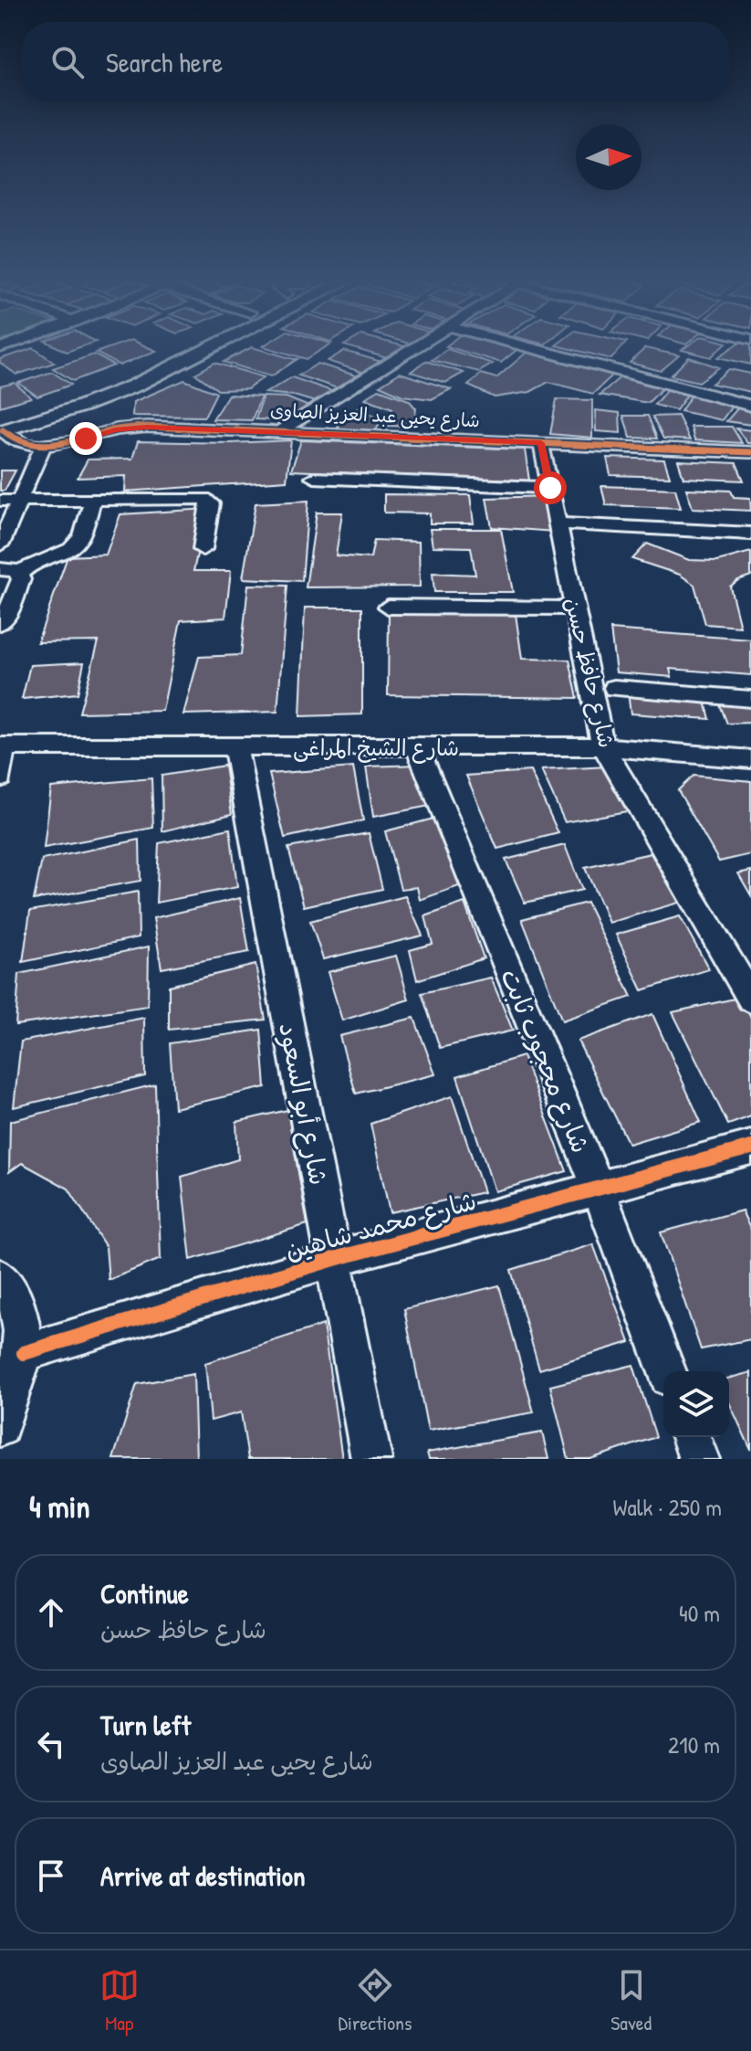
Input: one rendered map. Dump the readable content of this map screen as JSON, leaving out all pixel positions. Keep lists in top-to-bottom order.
{
  "streets": {
    "street": [
      "شارع يحيى عبد العزيز الصاوى",
      "شارع حافظ حسن",
      "شارع الشيخ المراغى",
      "شارع محجوب ثابت",
      "شارع أبو السعود",
      "شارع محمد شاهين"
    ]
  },
  "crossings": [
    ["شارع يحيى عبد العزيز الصاوى", "شارع حافظ حسن"],
    ["شارع حافظ حسن", "شارع الشيخ المراغى"],
    ["شارع الشيخ المراغى", "شارع محجوب ثابت"],
    ["شارع الشيخ المراغى", "شارع أبو السعود"],
    ["شارع محجوب ثابت", "شارع محمد شاهين"],
    ["شارع أبو السعود", "شارع محمد شاهين"]
  ],
  "north": "right",
  "page": {
    "search": "Search here",
    "heading": ["4 min", "Walk · 250 m"],
    "list": [
      ["Continue", "شارع حافظ حسن", "40 m"],
      ["Turn left", "شارع يحيى عبد العزيز الصاوى", "210 m"],
      "Arrive at destination"
    ],
    "nav": ["Map", "Directions", "Saved"]
  }
}
